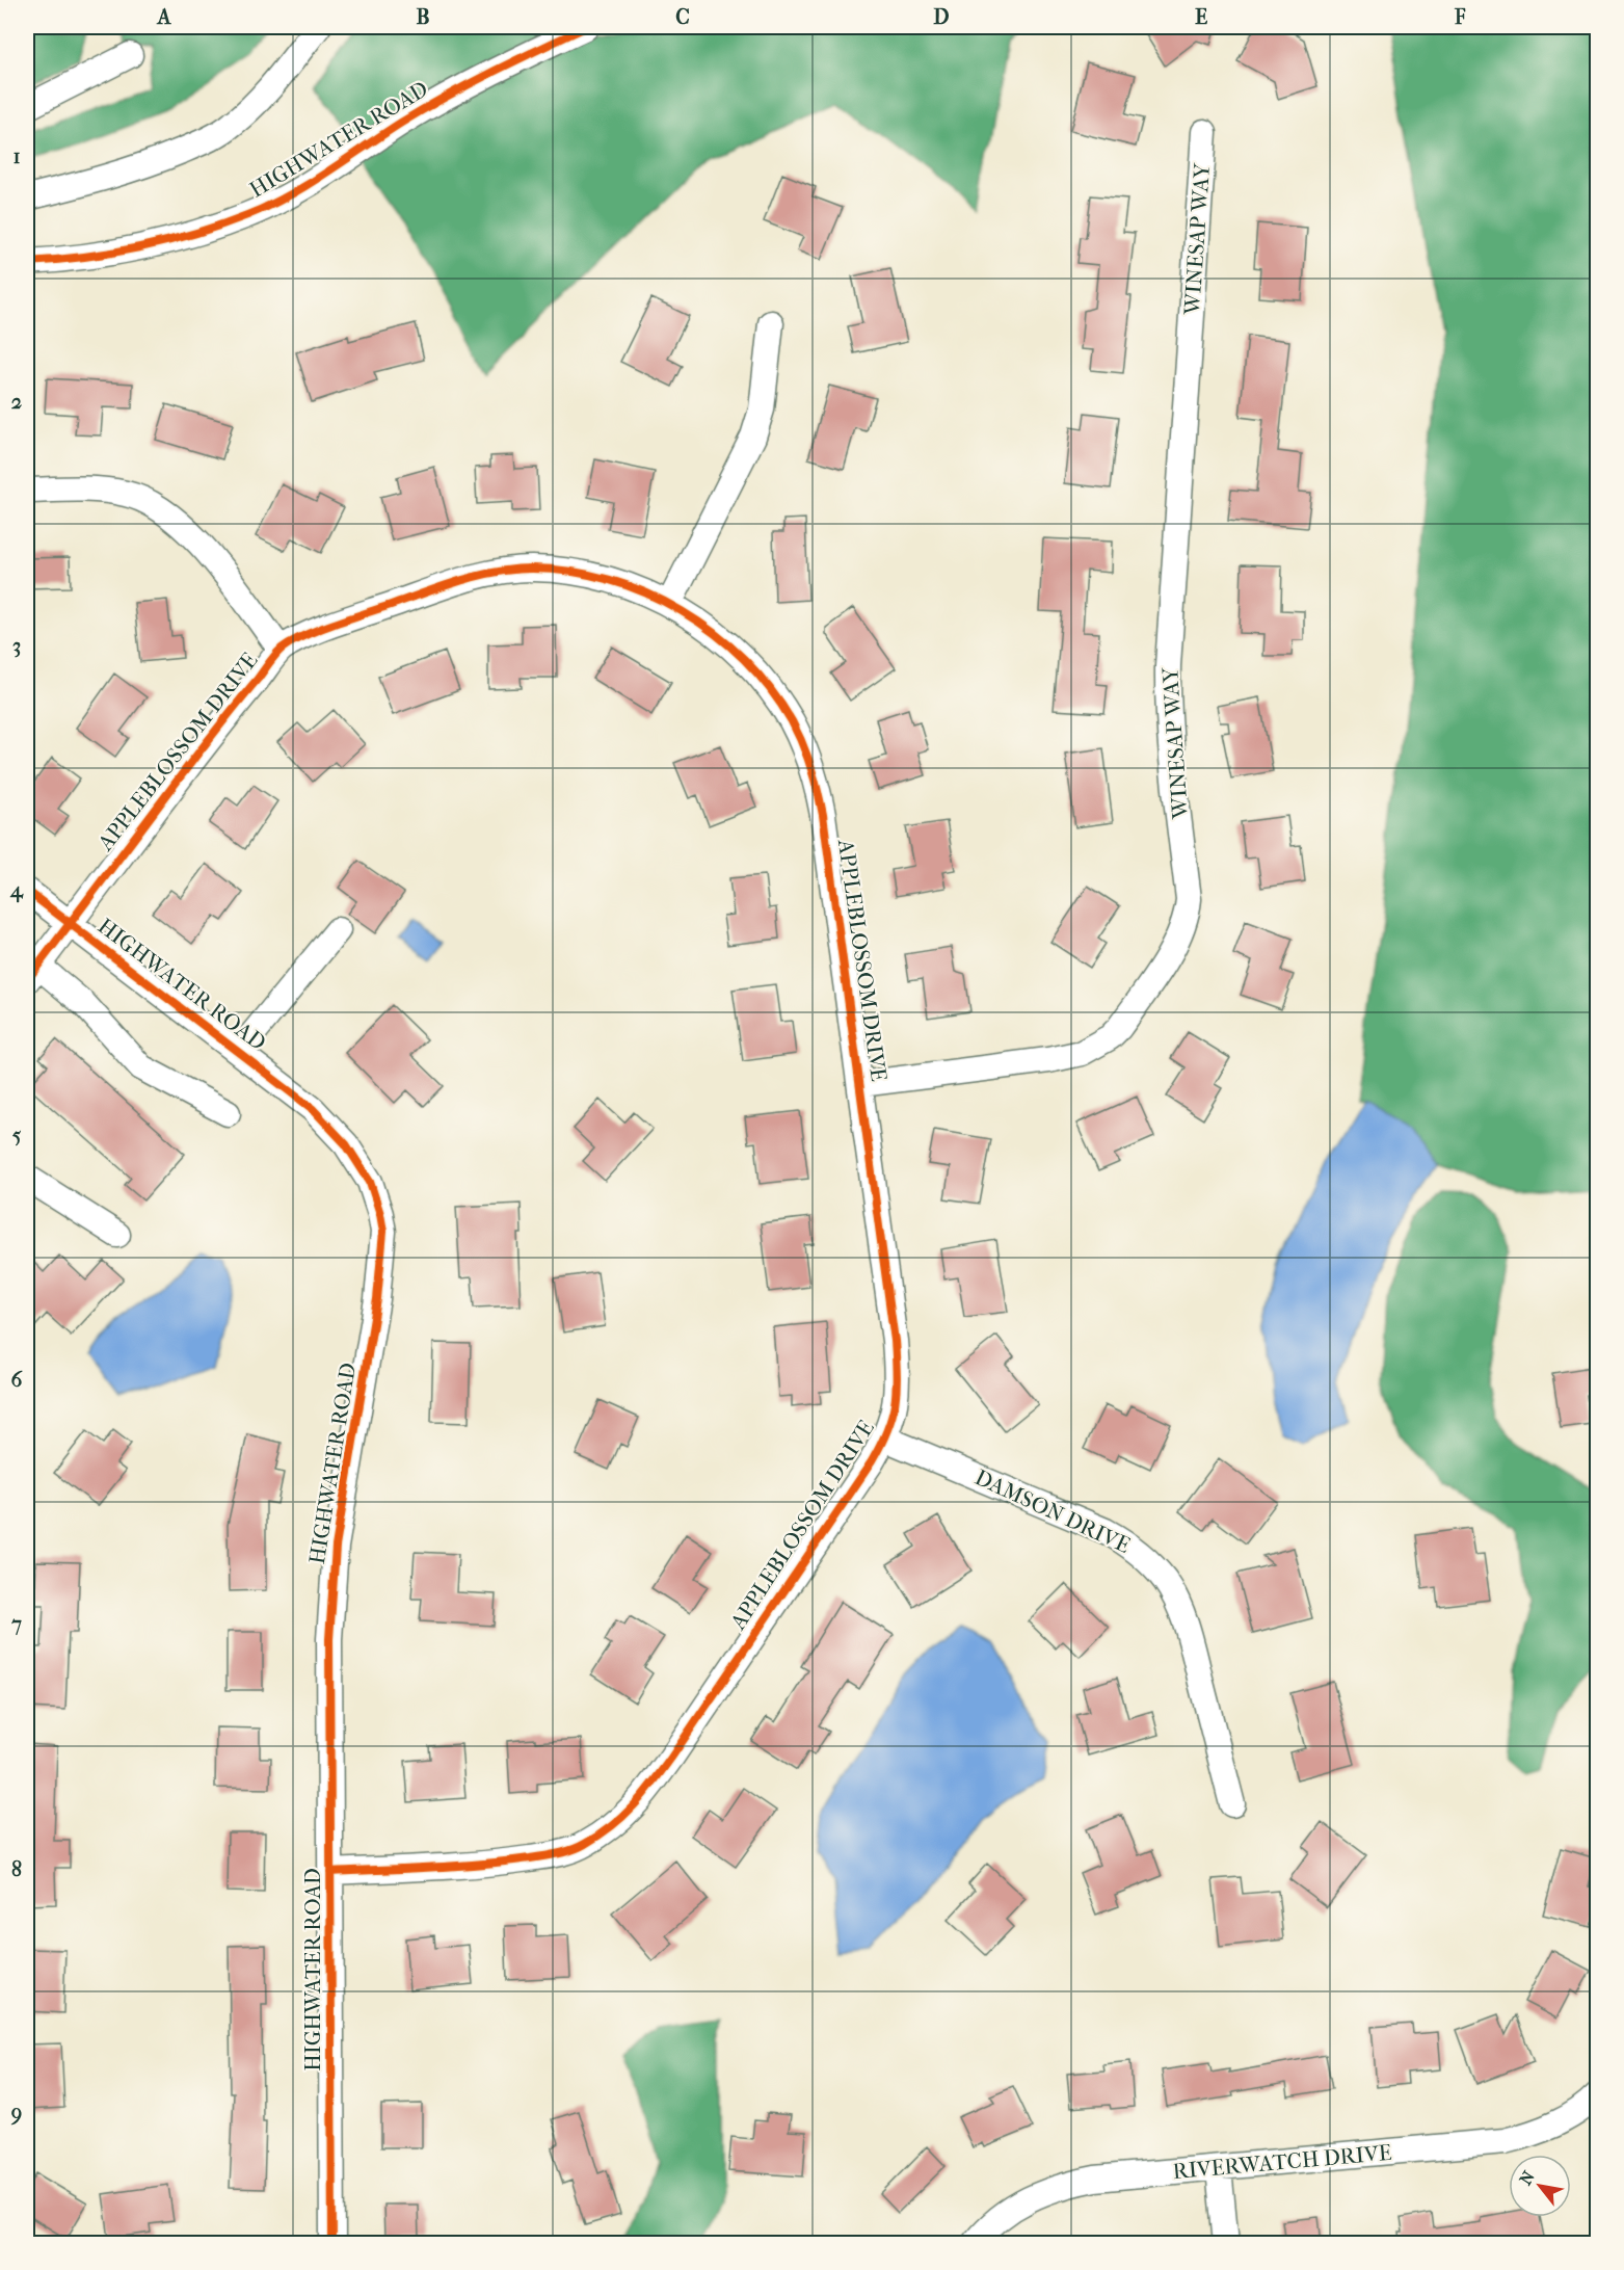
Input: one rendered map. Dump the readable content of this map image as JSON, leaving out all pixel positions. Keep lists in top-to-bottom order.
{
  "streets": {
    "street": [
      "HIGHWATER ROAD",
      "WINESAP WAY",
      "APPLEBLOSSOM DRIVE",
      "DAMSON DRIVE",
      "RIVERWATCH DRIVE"
    ]
  },
  "crossings": [
    ["HIGHWATER ROAD", "APPLEBLOSSOM DRIVE"],
    ["WINESAP WAY", "APPLEBLOSSOM DRIVE"],
    ["APPLEBLOSSOM DRIVE", "DAMSON DRIVE"]
  ],
  "north": "top left",
  "grid": {
    "columns": [
      "A",
      "B",
      "C",
      "D",
      "E",
      "F"
    ],
    "rows": [
      "1",
      "2",
      "3",
      "4",
      "5",
      "6",
      "7",
      "8",
      "9"
    ]
  }
}
